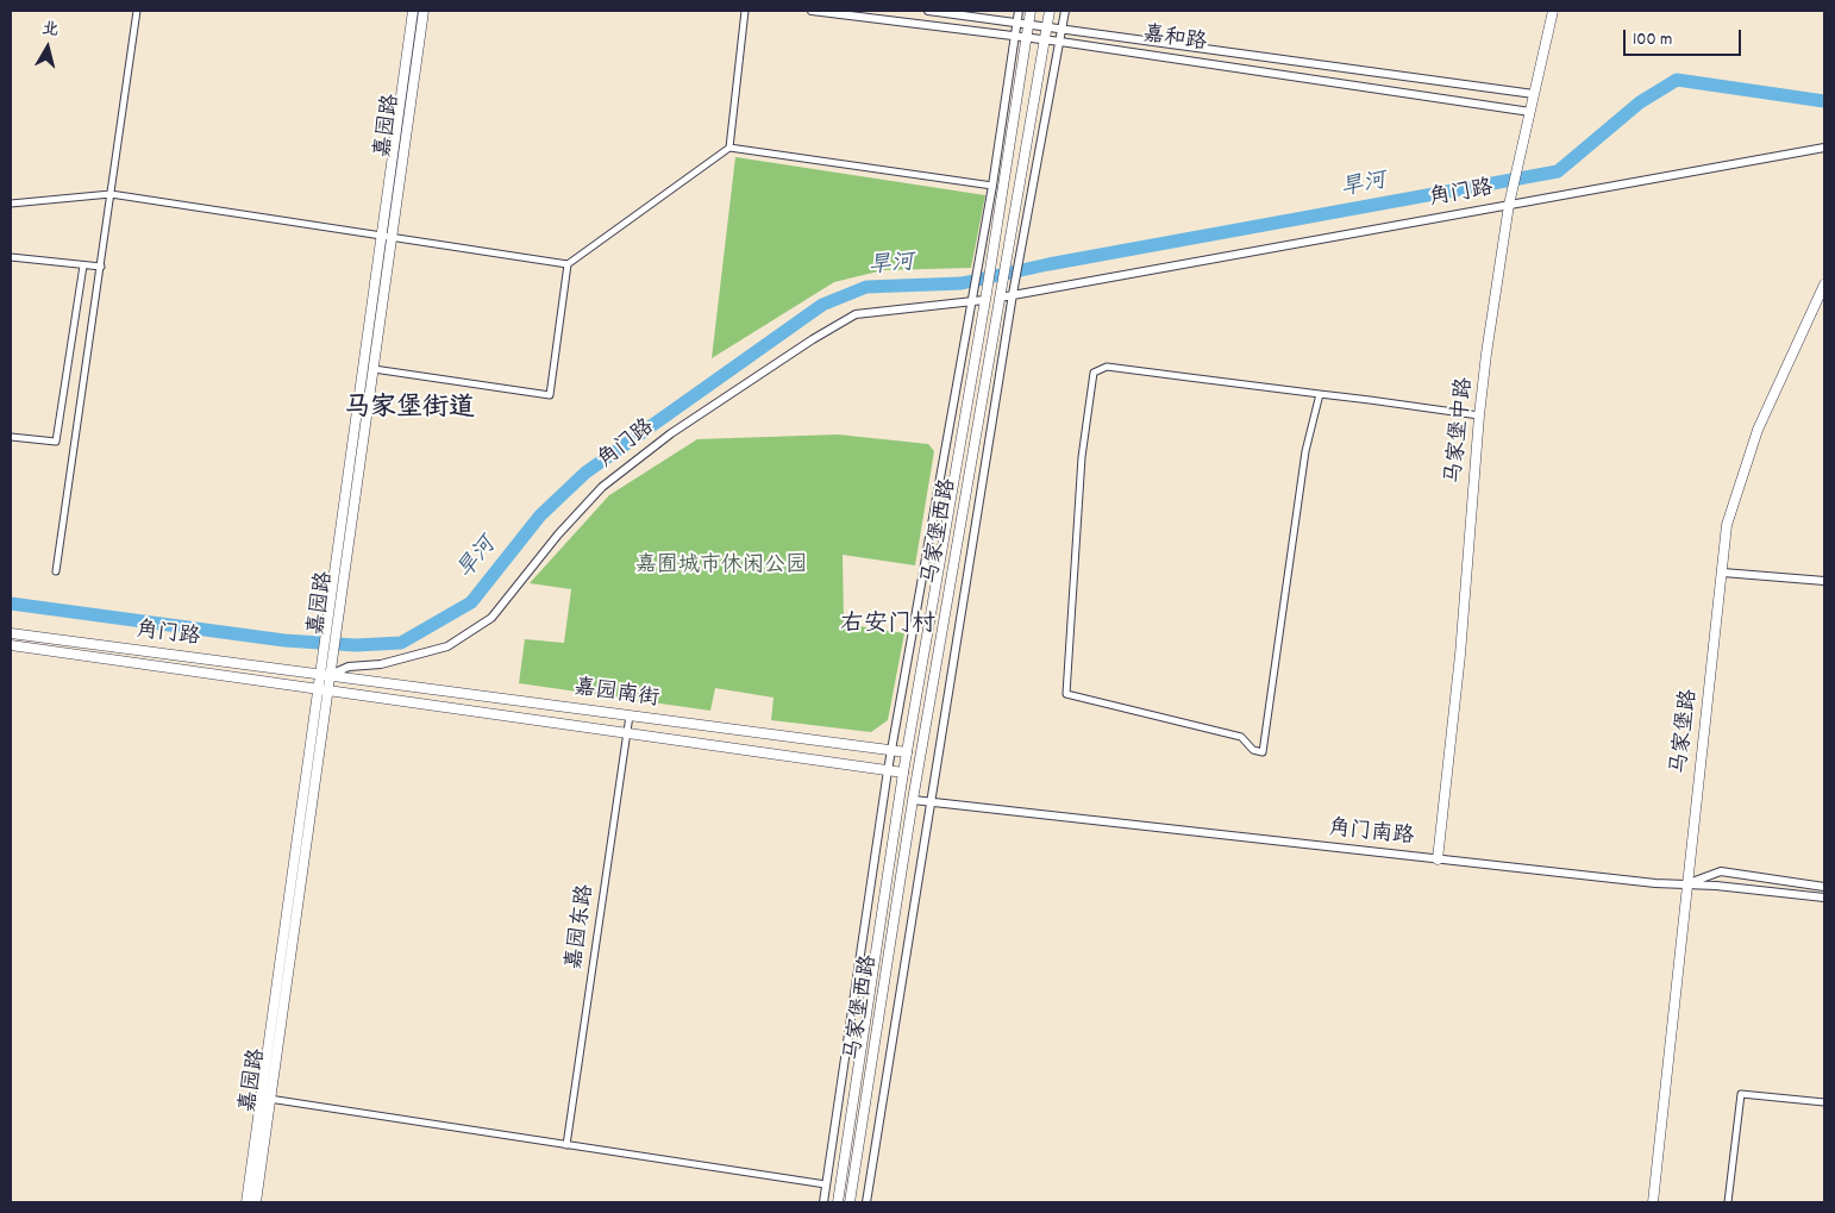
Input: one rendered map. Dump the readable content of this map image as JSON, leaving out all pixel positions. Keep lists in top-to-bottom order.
{
  "streets": {
    "main road": [
      "嘉园路",
      "角门路",
      "马家堡中路",
      "马家堡西路",
      "嘉园南街",
      "马家堡路"
    ],
    "street": ["嘉和路", "角门南路", "嘉园东路"]
  },
  "crossings": [
    ["嘉和路", "马家堡中路"],
    ["嘉和路", "马家堡西路"],
    ["嘉园路", "角门路"],
    ["嘉园路", "嘉园南街"],
    ["角门路", "马家堡中路"],
    ["角门路", "马家堡西路"],
    ["角门路", "嘉园南街"],
    ["马家堡中路", "角门南路"],
    ["马家堡西路", "嘉园南街"],
    ["马家堡西路", "角门南路"],
    ["嘉园南街", "嘉园东路"],
    ["马家堡路", "角门南路"]
  ],
  "districts": ["马家堡街道", "右安门村"],
  "water": ["旱河"],
  "parks": ["嘉囿城市休闲公园"],
  "scale_bar": "100 m",
  "north": "top"
}
